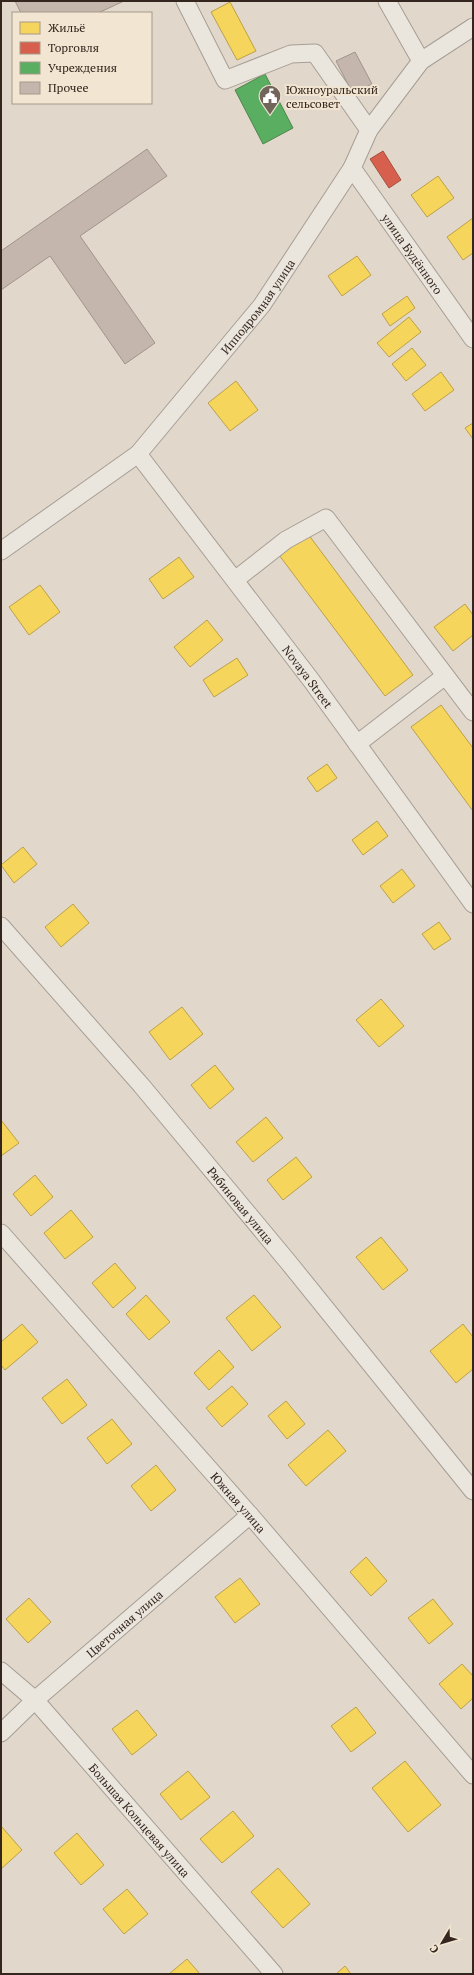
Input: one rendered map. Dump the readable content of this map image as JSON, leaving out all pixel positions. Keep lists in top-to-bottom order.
{
  "streets": {
    "street": [
      "улица Будённого",
      "Ипподромная улица",
      "Novaya Street",
      "Рябиновая улица",
      "Южная улица",
      "Цветочная улица",
      "Большая Кольцевая улица"
    ]
  },
  "crossings": [
    ["улица Будённого", "Ипподромная улица"],
    ["Ипподромная улица", "Novaya Street"],
    ["Южная улица", "Цветочная улица"],
    ["Цветочная улица", "Большая Кольцевая улица"]
  ],
  "places": {
    "public building": ["Южноуральский сельсовет"]
  },
  "legend": [
    "Жильё",
    "Торговля",
    "Учреждения",
    "Прочее"
  ],
  "north": "bottom left"
}
